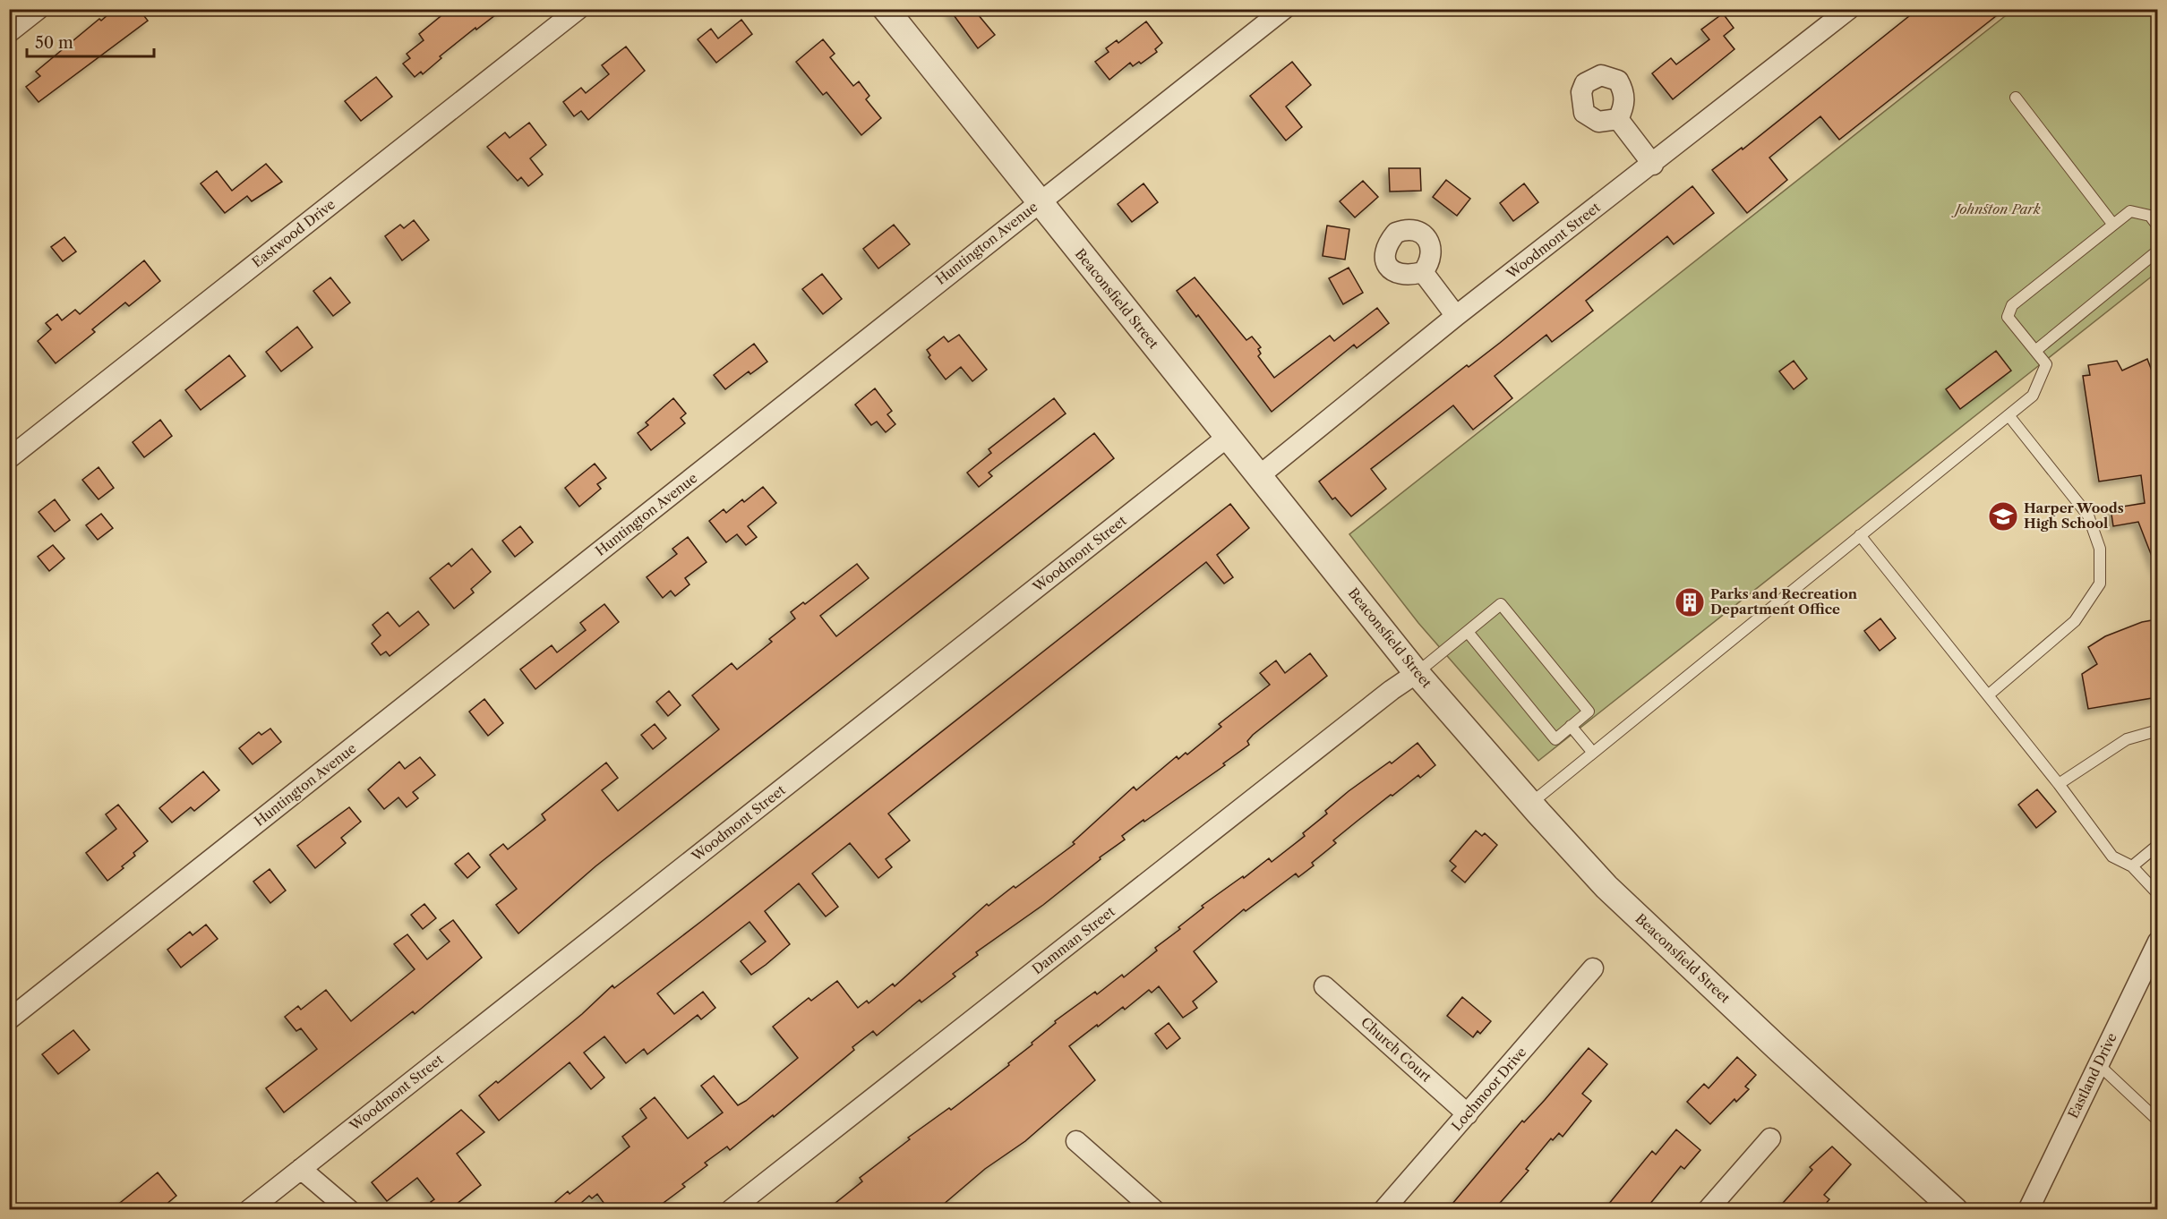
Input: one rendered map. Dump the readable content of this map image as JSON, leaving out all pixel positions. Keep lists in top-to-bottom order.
{
  "streets": {
    "street": [
      "Eastwood Drive",
      "Woodmont Street",
      "Huntington Avenue",
      "Beaconsfield Street",
      "Damman Street",
      "Church Court",
      "Eastland Drive",
      "Lochmoor Drive"
    ]
  },
  "crossings": [
    ["Woodmont Street", "Beaconsfield Street"],
    ["Huntington Avenue", "Beaconsfield Street"],
    ["Beaconsfield Street", "Damman Street"],
    ["Church Court", "Lochmoor Drive"]
  ],
  "parks": ["Johnston Park"],
  "places": {
    "school or university": ["Harper Woods High School"],
    "building": ["Parks and Recreation Department Office"]
  },
  "scale_bar": "50 m"
}
